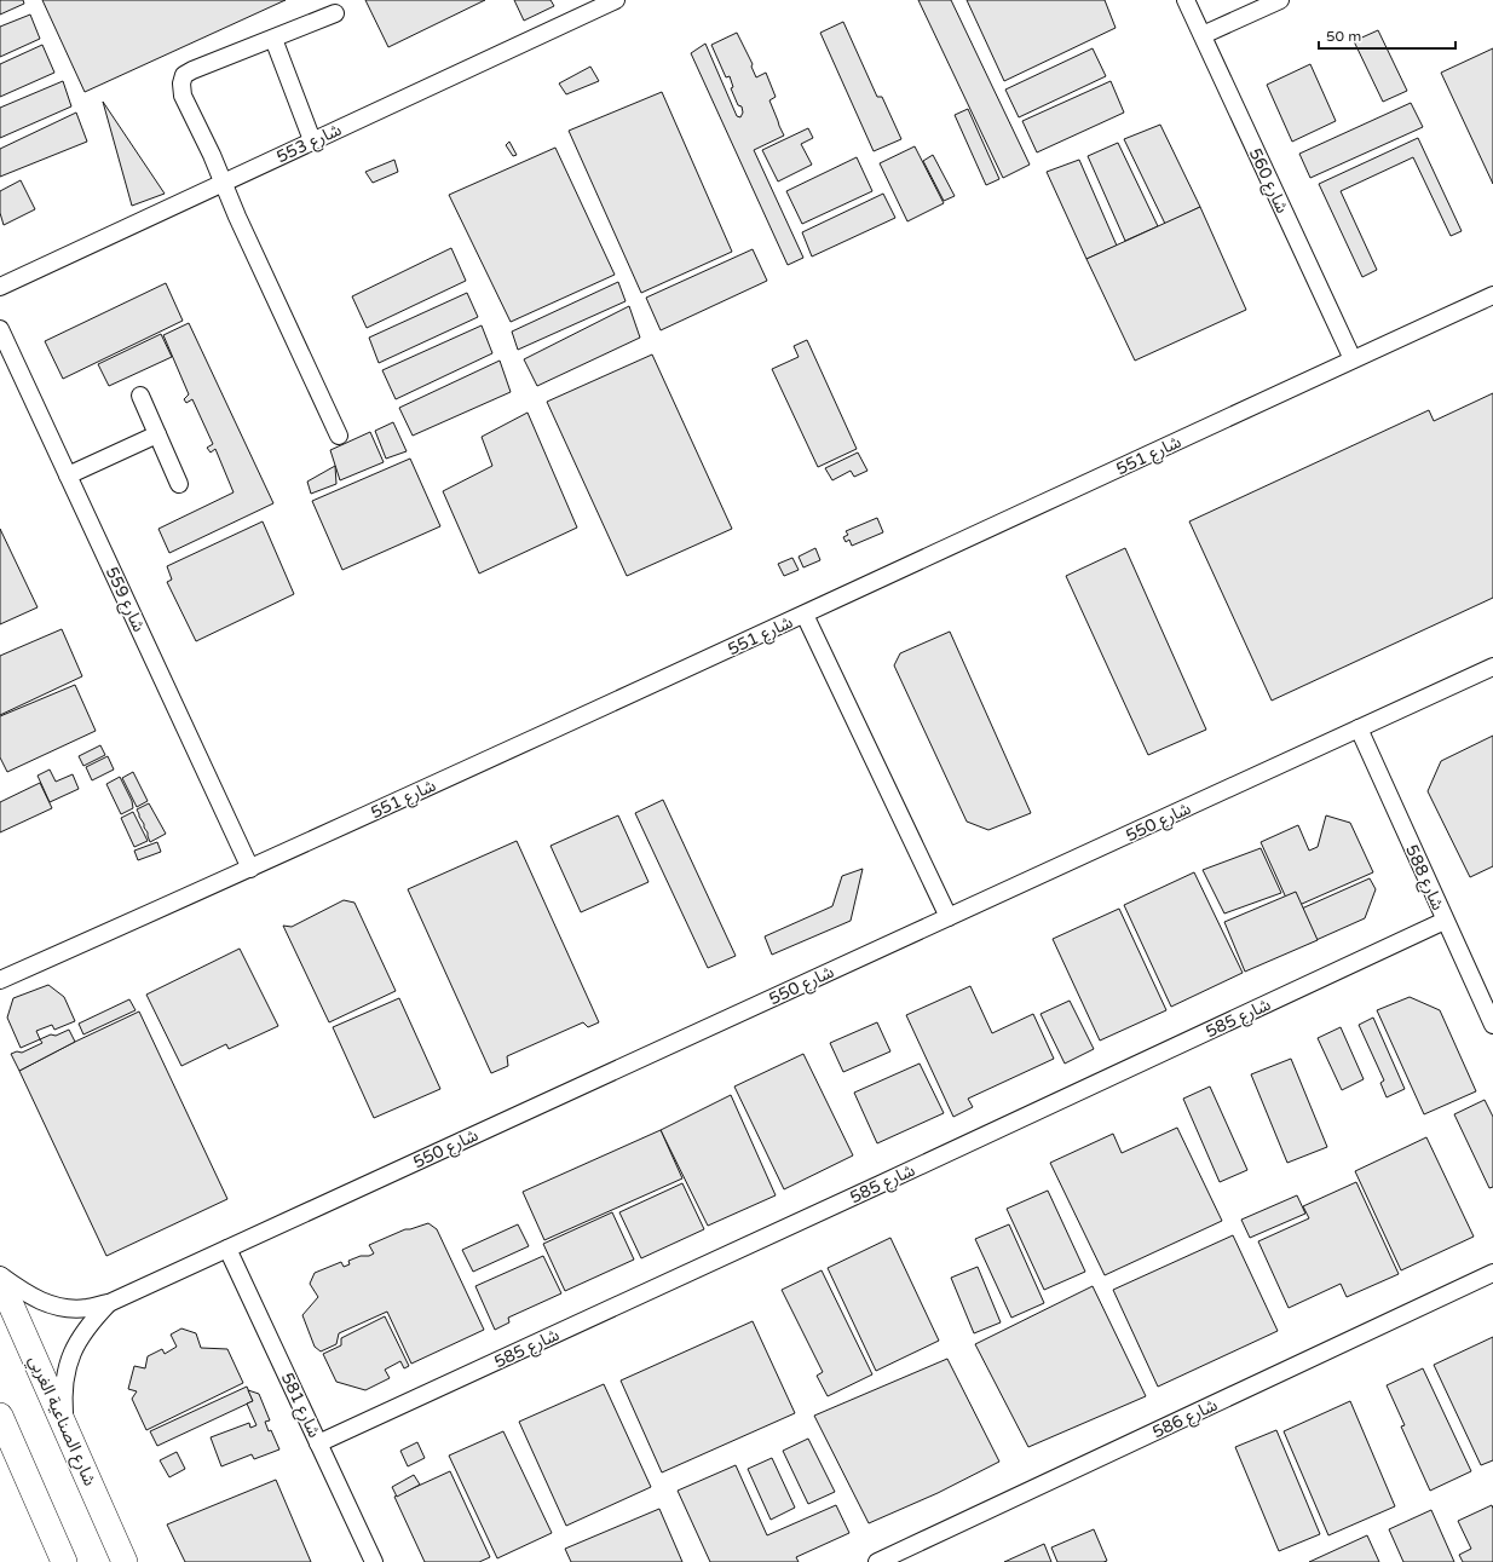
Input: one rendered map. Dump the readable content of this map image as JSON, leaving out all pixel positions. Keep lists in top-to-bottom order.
{
  "streets": {
    "main road": ["شارع الصناعية الغربي"],
    "street": [
      "شارع 553",
      "شارع 560",
      "شارع 551",
      "شارع 559",
      "شارع 550",
      "شارع 588",
      "شارع 585",
      "شارع 581",
      "شارع 586"
    ]
  },
  "crossings": [
    ["شارع 560", "شارع 551"],
    ["شارع 551", "شارع 559"],
    ["شارع 551", "شارع 550"],
    ["شارع 550", "شارع 588"],
    ["شارع 550", "شارع 581"],
    ["شارع 550", "شارع الصناعية الغربي"],
    ["شارع 588", "شارع 585"],
    ["شارع 585", "شارع 581"]
  ],
  "scale_bar": "50 m"
}
